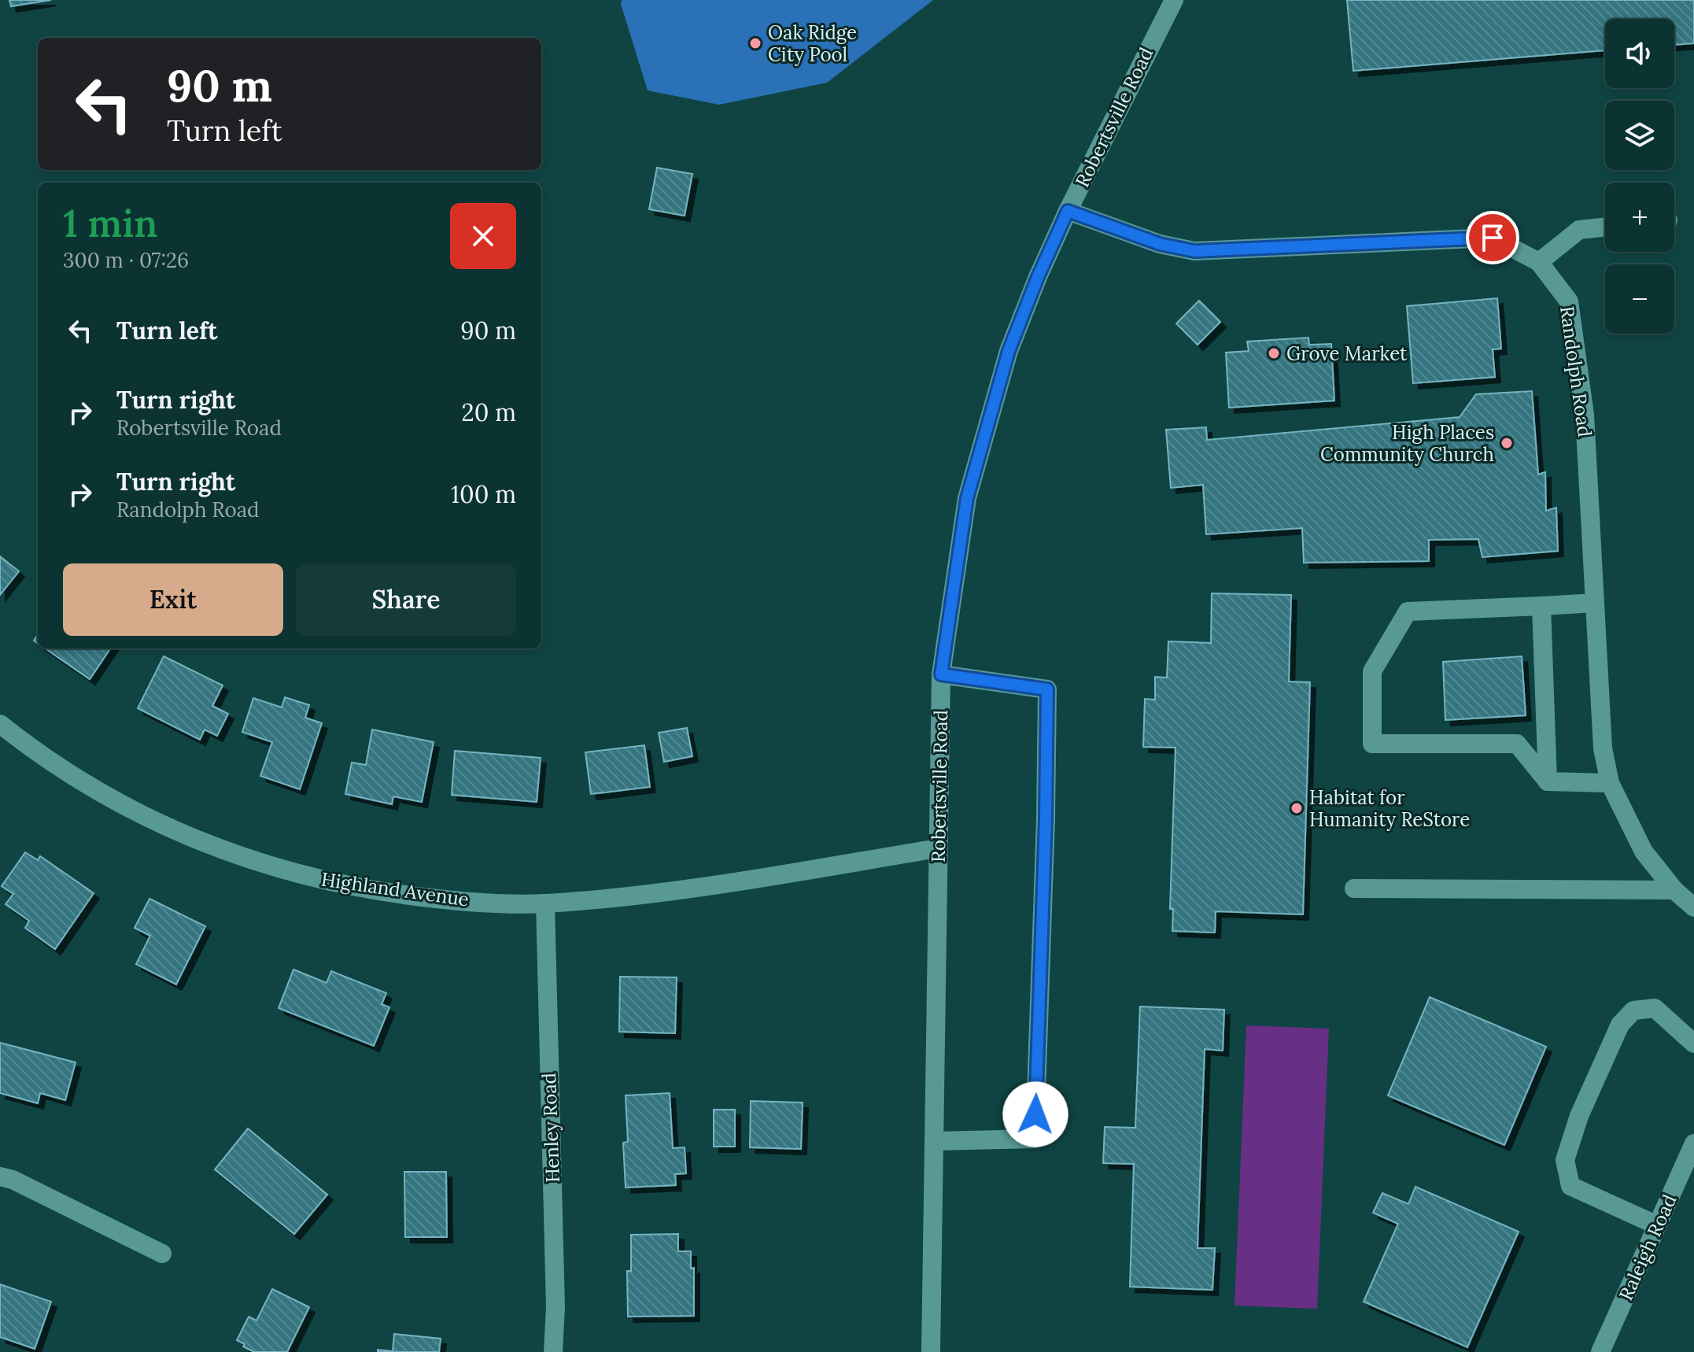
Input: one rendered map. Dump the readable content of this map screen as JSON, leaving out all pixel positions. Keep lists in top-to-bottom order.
{
  "streets": {
    "street": [
      "Robertsville Road",
      "Randolph Road",
      "Highland Avenue",
      "Henley Road",
      "Raleigh Road"
    ]
  },
  "crossings": [
    ["Robertsville Road", "Randolph Road"],
    ["Robertsville Road", "Highland Avenue"],
    ["Highland Avenue", "Henley Road"]
  ],
  "places": [
    "Oak Ridge City Pool",
    "Grove Market",
    "High Places Community Church",
    "Habitat for Humanity ReStore"
  ],
  "page": {
    "map_buttons": ["+", "−"],
    "turn": ["90 m", "Turn left"],
    "heading": ["1 min", "300 m · 07:26"],
    "list": [
      {
        "name": "Turn left",
        "value": "90 m"
      },
      {
        "name": "Turn right",
        "note": "Robertsville Road",
        "value": "20 m"
      },
      {
        "name": "Turn right",
        "note": "Randolph Road",
        "value": "100 m"
      }
    ],
    "buttons": ["Exit", "Share"]
  }
}
